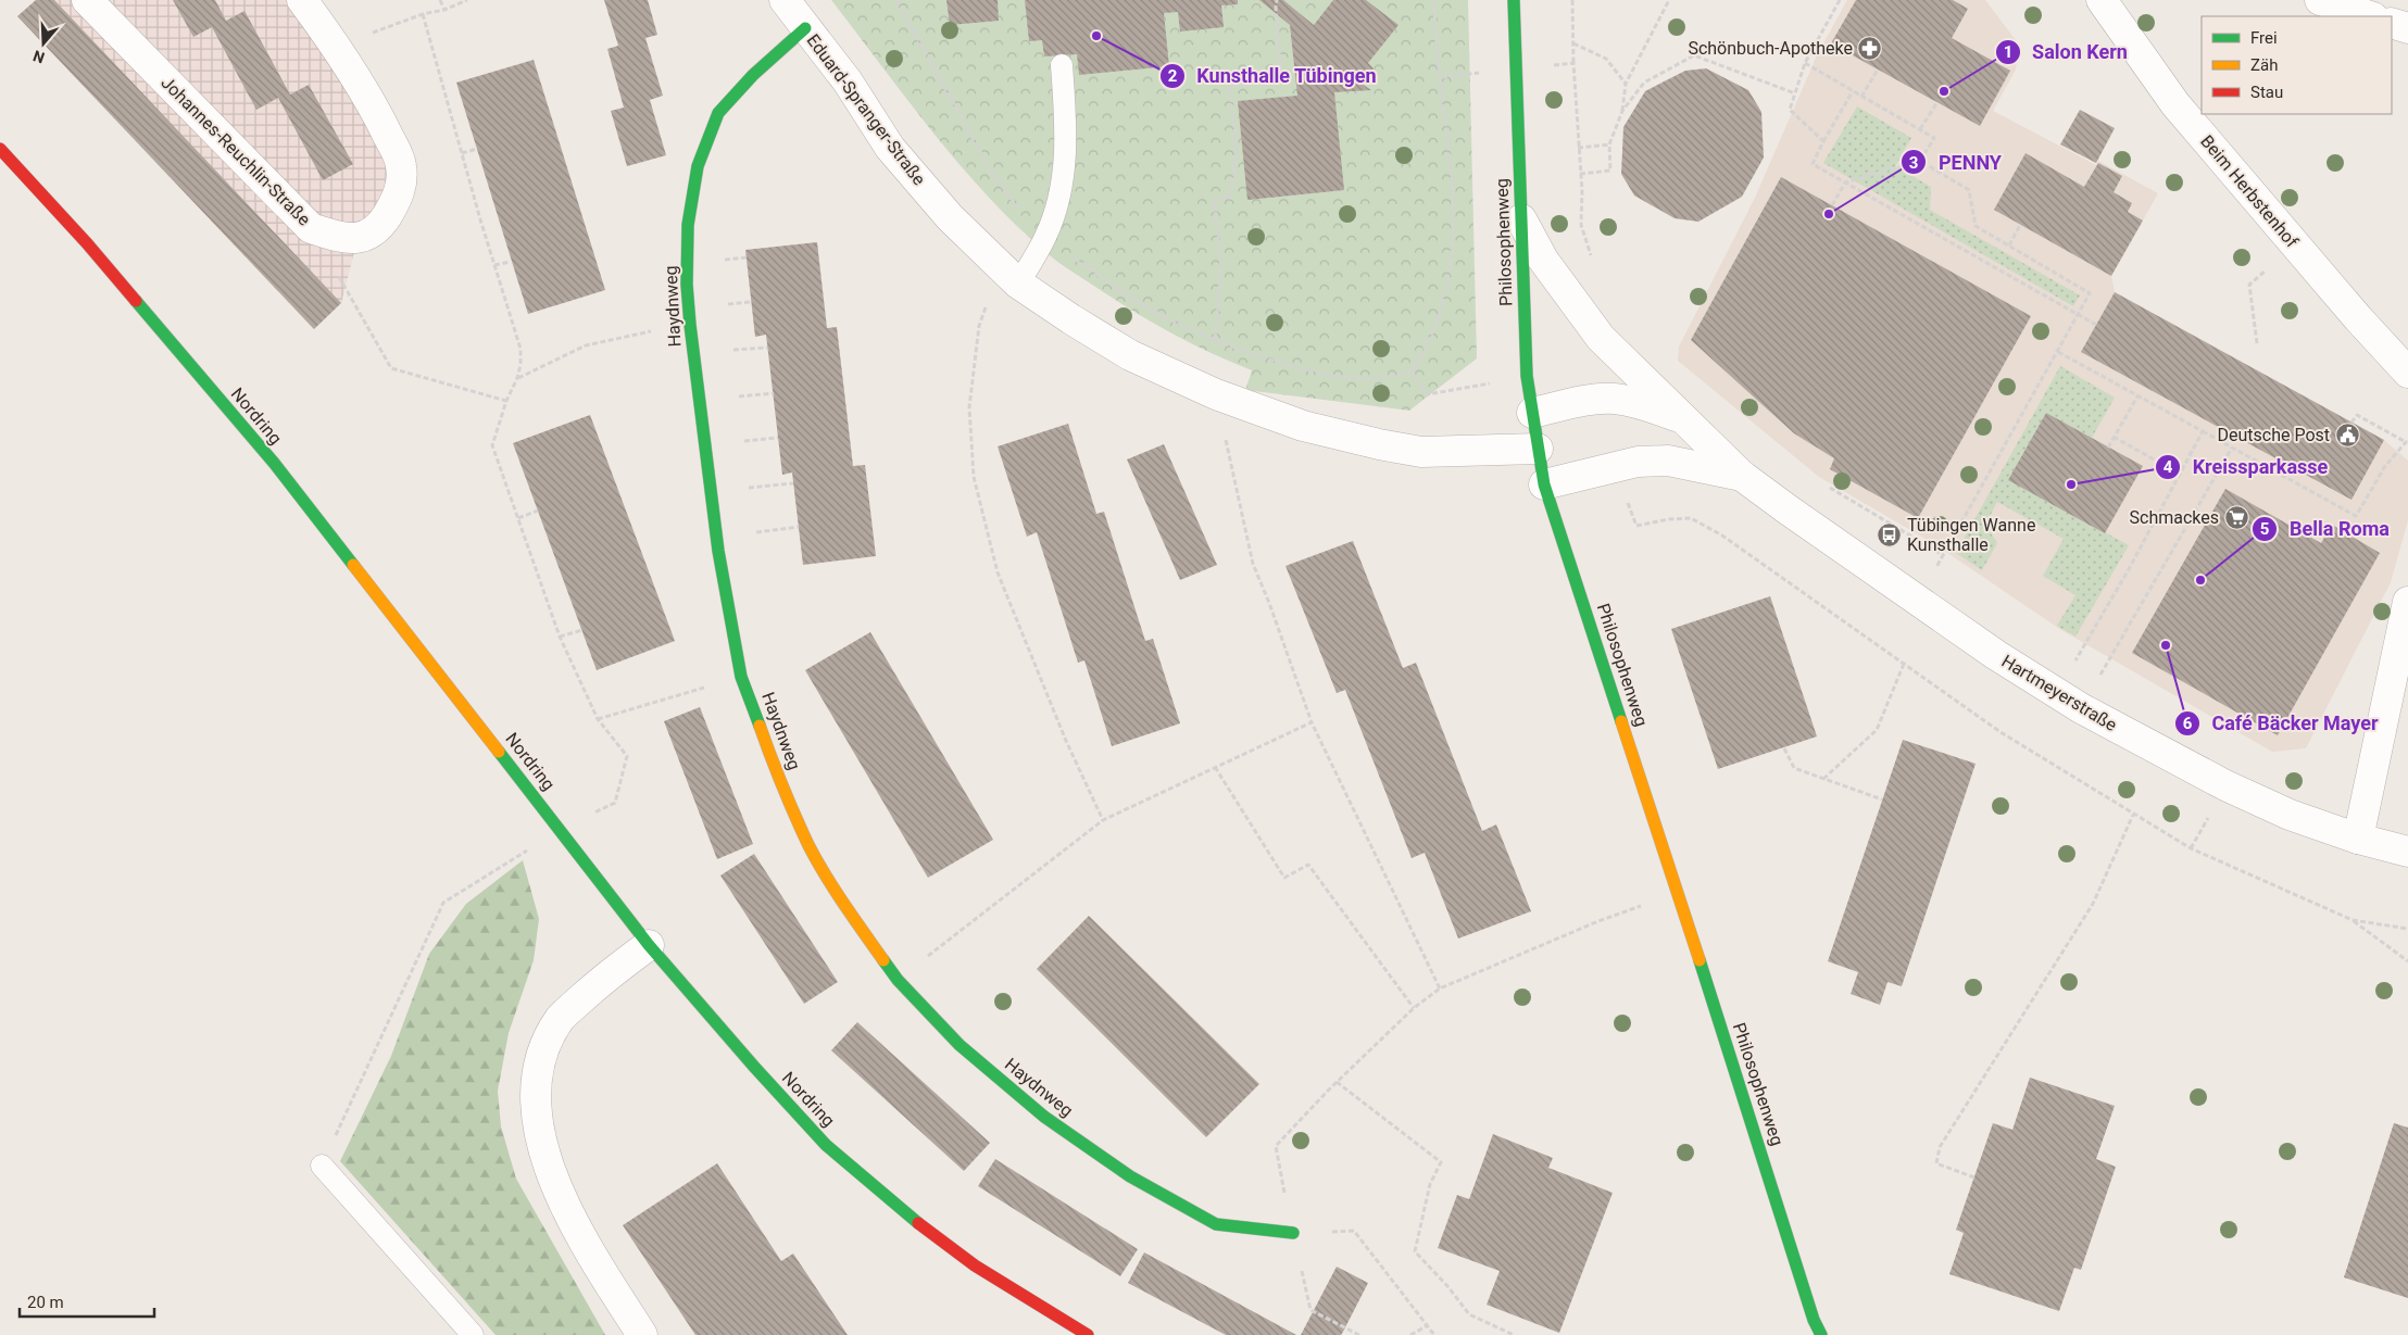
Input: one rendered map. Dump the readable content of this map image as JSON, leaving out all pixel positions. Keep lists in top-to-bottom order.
{
  "streets": {
    "street": [
      "Eduard-Spranger-Straße",
      "Johannes-Reuchlin-Straße",
      "Beim Herbstenhof",
      "Philosophenweg",
      "Haydnweg",
      "Nordring",
      "Hartmeyerstraße"
    ]
  },
  "crossings": [
    ["Eduard-Spranger-Straße", "Philosophenweg"],
    ["Eduard-Spranger-Straße", "Haydnweg"],
    ["Philosophenweg", "Hartmeyerstraße"]
  ],
  "places": {
    "other": [
      "Kunsthalle Tübingen",
      "Salon Kern",
      "PENNY",
      "Kreissparkasse",
      "Bella Roma",
      "Café Bäcker Mayer"
    ],
    "pharmacy": ["Schönbuch-Apotheke"],
    "public building": ["Deutsche Post"],
    "supermarket": ["Schmackes"],
    "bus stop": ["Tübingen Wanne Kunsthalle"]
  },
  "legend": ["Frei", "Zäh", "Stau"],
  "scale_bar": "20 m",
  "north": "bottom"
}
